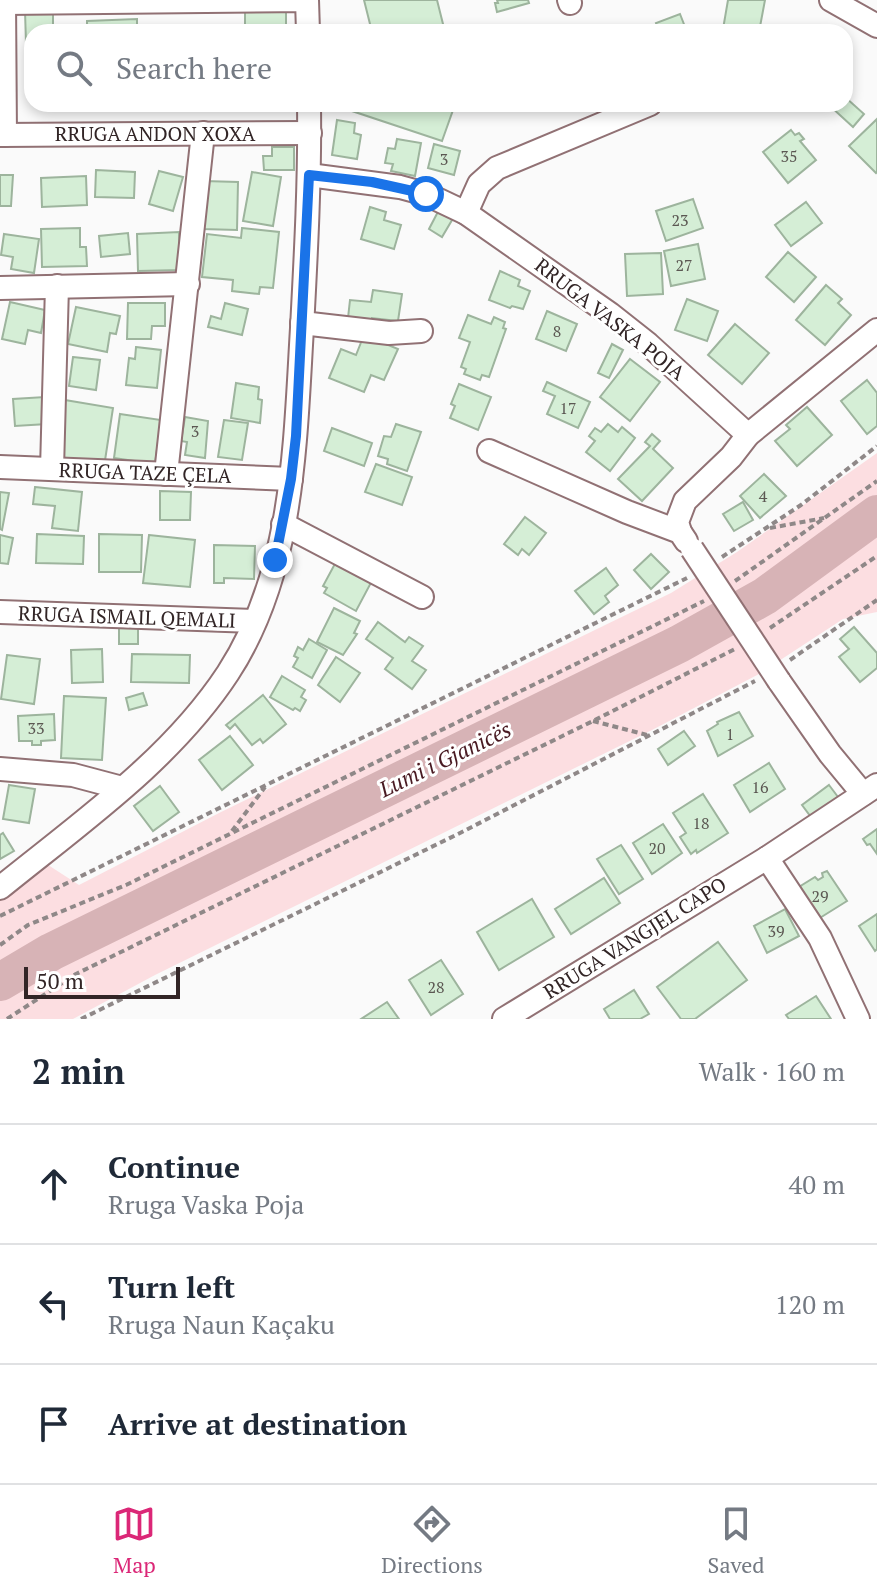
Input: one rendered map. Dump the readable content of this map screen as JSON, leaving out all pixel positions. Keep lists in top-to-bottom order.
{
  "streets": {
    "street": [
      "RRUGA ANDON XOXA",
      "RRUGA VASKA POJA",
      "RRUGA TAZE ÇELA",
      "RRUGA ISMAIL QEMALI",
      "RRUGA VANGJEL CAPO"
    ]
  },
  "water": ["Lumi i Gjanicës"],
  "house_numbers": [
    "35",
    "3",
    "23",
    "27",
    "8",
    "17",
    "3",
    "4",
    "33",
    "1",
    "16",
    "18",
    "20",
    "29",
    "39",
    "28"
  ],
  "scale_bar": "50 m",
  "page": {
    "search": "Search here",
    "scale": "50 m",
    "heading": ["2 min", "Walk · 160 m"],
    "list": [
      ["Continue", "Rruga Vaska Poja", "40 m"],
      ["Turn left", "Rruga Naun Kaçaku", "120 m"],
      "Arrive at destination"
    ],
    "nav": ["Map", "Directions", "Saved"]
  }
}
